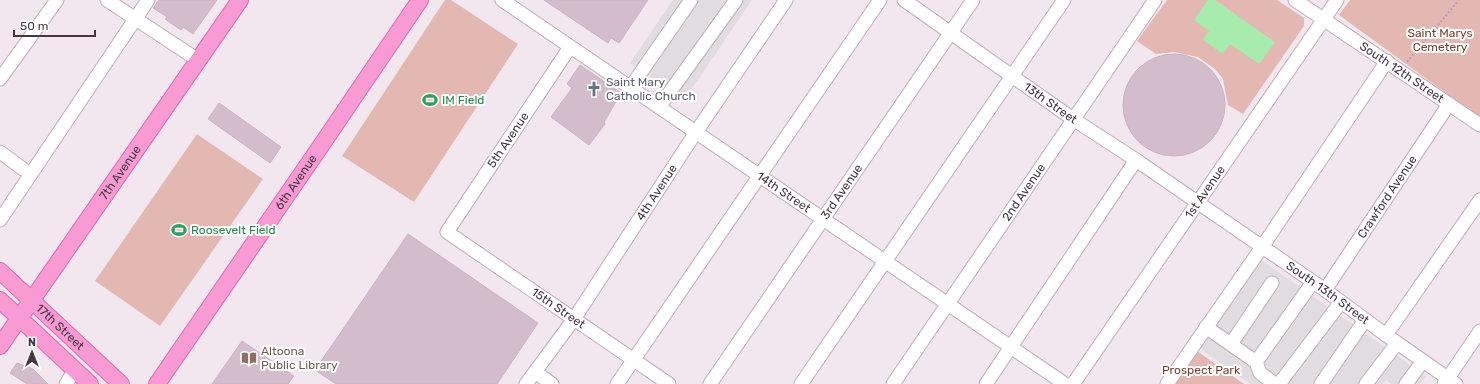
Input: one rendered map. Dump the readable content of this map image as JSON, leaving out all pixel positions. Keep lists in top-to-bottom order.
{
  "streets": {
    "main road": ["7th Avenue", "6th Avenue", "17th Street"],
    "street": [
      "South 12th Street",
      "13th Street",
      "5th Avenue",
      "4th Avenue",
      "14th Street",
      "3rd Avenue",
      "2nd Avenue",
      "1st Avenue",
      "Crawford Avenue",
      "South 13th Street",
      "15th Street"
    ]
  },
  "crossings": [
    ["South 12th Street", "1st Avenue"],
    ["South 12th Street", "Crawford Avenue"],
    ["13th Street", "3rd Avenue"],
    ["13th Street", "2nd Avenue"],
    ["13th Street", "1st Avenue"],
    ["13th Street", "South 13th Street"],
    ["5th Avenue", "14th Street"],
    ["5th Avenue", "15th Street"],
    ["7th Avenue", "17th Street"],
    ["4th Avenue", "14th Street"],
    ["4th Avenue", "15th Street"],
    ["14th Street", "3rd Avenue"],
    ["14th Street", "2nd Avenue"],
    ["1st Avenue", "South 13th Street"],
    ["Crawford Avenue", "South 13th Street"]
  ],
  "parks": ["Saint Marys Cemetery", "Prospect Park"],
  "places": {
    "church": ["Saint Mary Catholic Church"],
    "sports": ["IM Field", "Roosevelt Field"],
    "library": ["Altoona Public Library"]
  },
  "scale_bar": "50 m",
  "north": "top"
}
